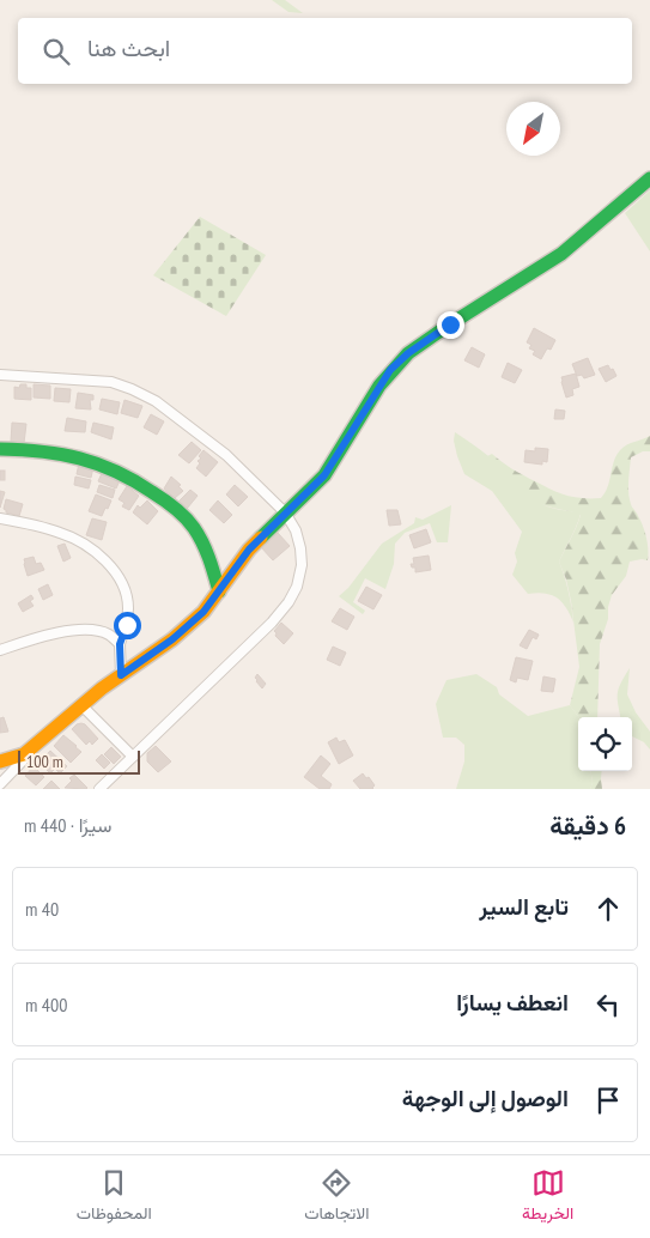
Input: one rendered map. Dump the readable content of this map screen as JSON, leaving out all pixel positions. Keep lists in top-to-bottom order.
{
  "scale_bar": "100 m",
  "north": "bottom left",
  "page": {
    "search": "ابحث هنا",
    "scale": "100 m",
    "heading": ["6 دقيقة", "سيرًا · 440 m"],
    "list": [
      ["تابع السير", "40 m"],
      ["انعطف يسارًا", "400 m"],
      "الوصول إلى الوجهة"
    ],
    "nav": ["الخريطة", "الاتجاهات", "المحفوظات"]
  }
}
